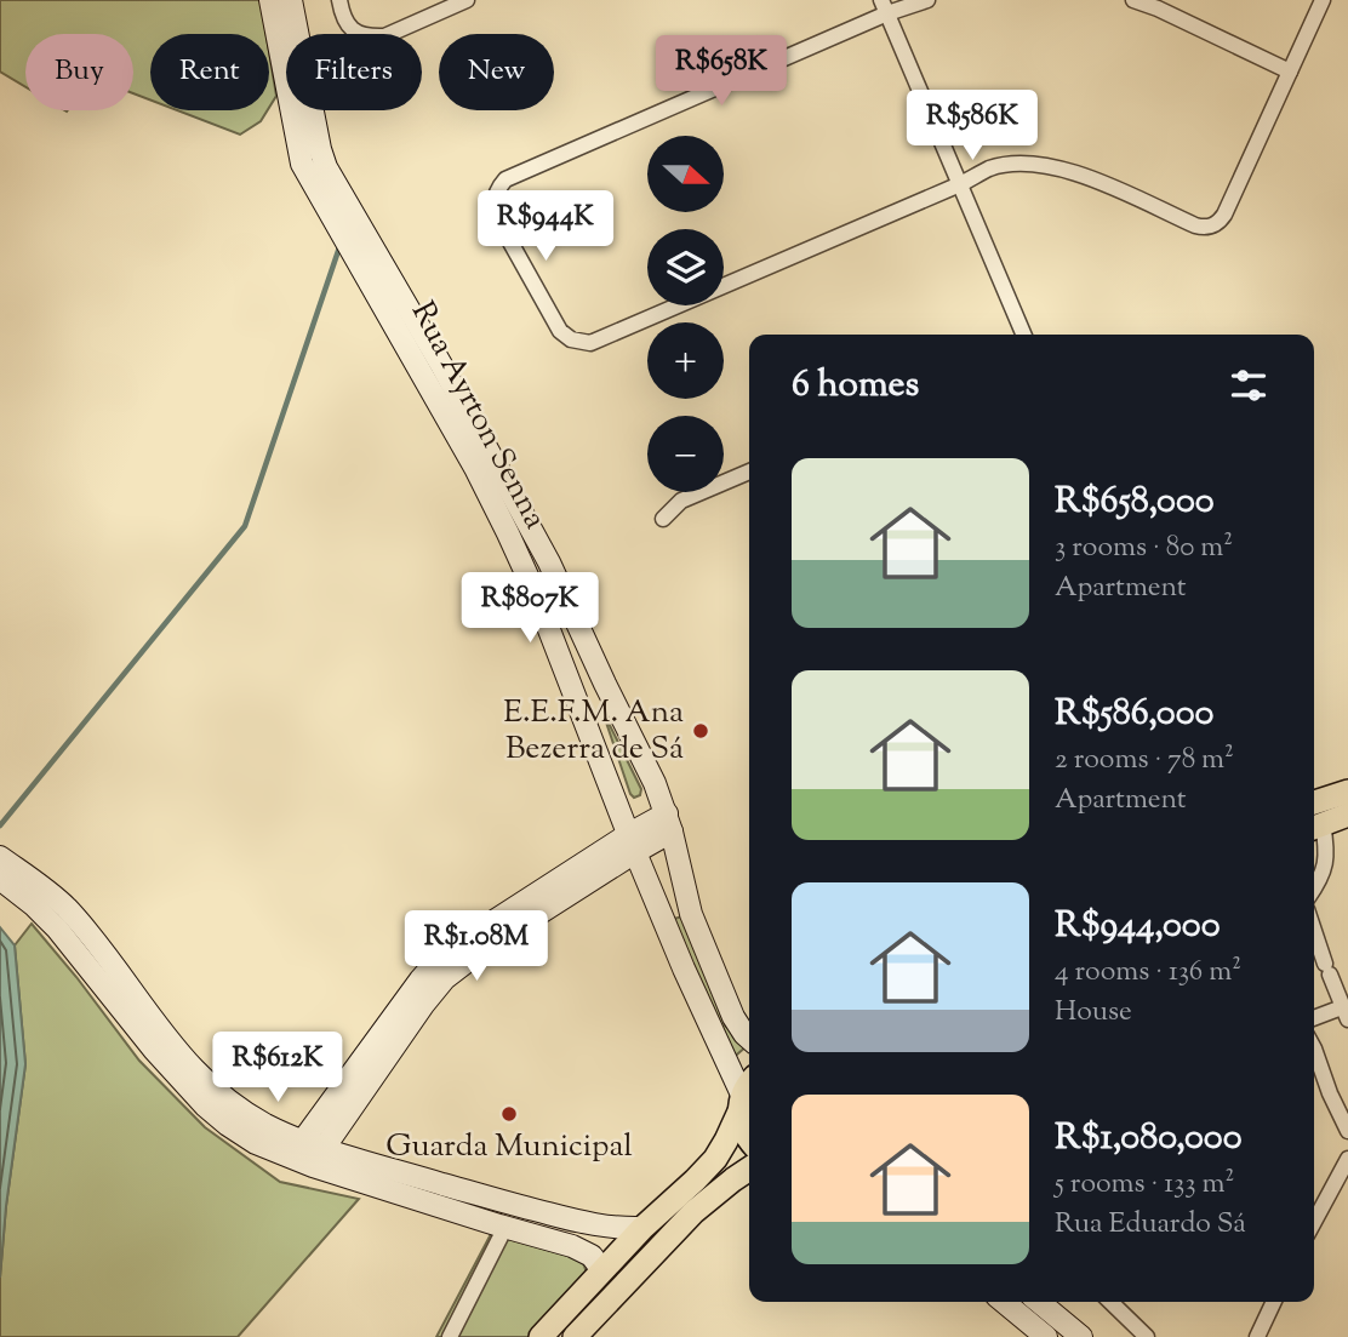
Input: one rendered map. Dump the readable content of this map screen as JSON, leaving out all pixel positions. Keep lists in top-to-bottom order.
{
  "streets": {
    "street": ["Rua Ayrton Senna"]
  },
  "places": ["E.E.F.M. Ana Bezerra de Sá", "Guarda Municipal"],
  "north": "right",
  "page": {
    "chip": [
      "Buy",
      "Rent",
      "Filters",
      "New"
    ],
    "price": [
      "R$658K",
      "R$586K",
      "R$944K",
      "R$807K",
      "R$1.08M",
      "R$612K"
    ],
    "map_buttons": ["+", "−"],
    "heading": "6 homes",
    "list": [
      {
        "name": "R$658,000",
        "note": "3 rooms · 80 m² · Apartment"
      },
      {
        "name": "R$586,000",
        "note": "2 rooms · 78 m² · Apartment"
      },
      {
        "name": "R$944,000",
        "note": "4 rooms · 136 m² · House"
      },
      {
        "name": "R$1,080,000",
        "note": "5 rooms · 133 m² · Rua Eduardo Sá"
      }
    ]
  }
}
